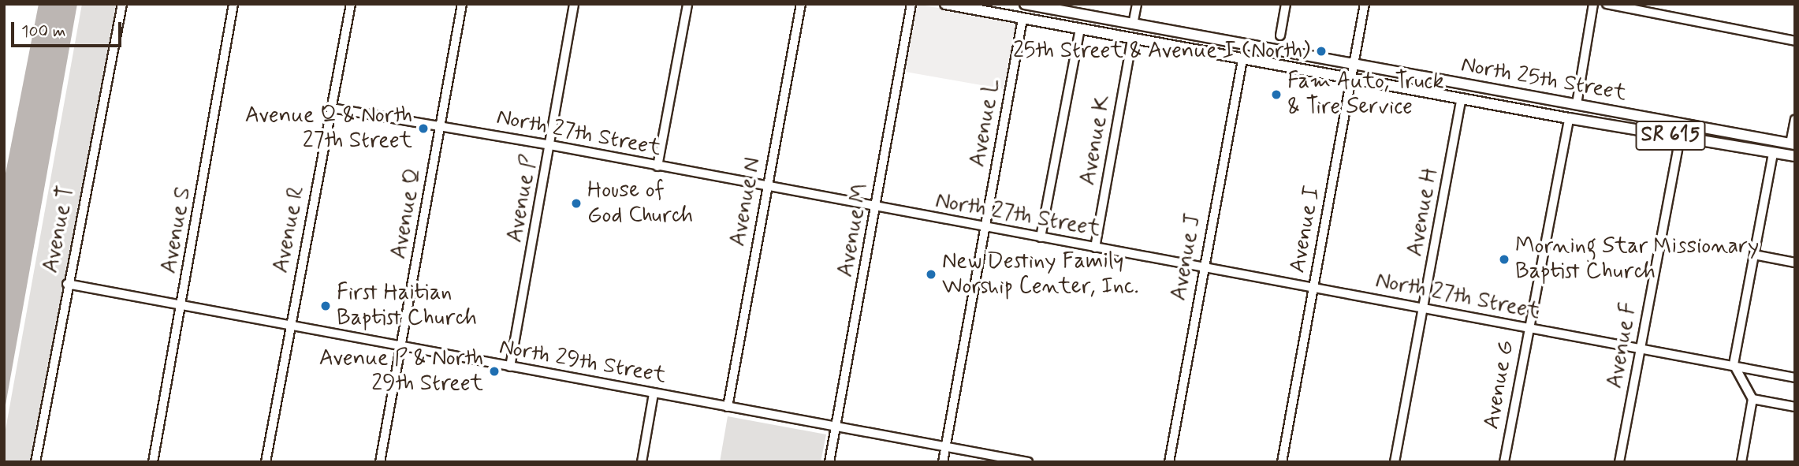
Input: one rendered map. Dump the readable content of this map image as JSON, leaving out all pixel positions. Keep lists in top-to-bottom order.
{
  "streets": {
    "main road": ["North 25th Street", "SR 615"],
    "street": [
      "Avenue L",
      "North 27th Street",
      "Avenue K",
      "Avenue P",
      "Avenue N",
      "Avenue H",
      "Avenue Q",
      "Avenue T",
      "Avenue R",
      "Avenue I",
      "Avenue S",
      "Avenue M",
      "Avenue J",
      "Avenue F",
      "North 29th Street",
      "Avenue G"
    ]
  },
  "crossings": [
    ["North 25th Street", "Avenue L"],
    ["North 25th Street", "Avenue K"],
    ["North 25th Street", "Avenue H"],
    ["North 25th Street", "Avenue I"],
    ["North 25th Street", "Avenue J"],
    ["North 25th Street", "Avenue F"],
    ["North 25th Street", "Avenue G"],
    ["Avenue L", "North 27th Street"],
    ["Avenue L", "North 29th Street"],
    ["North 27th Street", "Avenue K"],
    ["North 27th Street", "Avenue P"],
    ["North 27th Street", "Avenue N"],
    ["North 27th Street", "Avenue H"],
    ["North 27th Street", "Avenue Q"],
    ["North 27th Street", "Avenue R"],
    ["North 27th Street", "Avenue I"],
    ["North 27th Street", "Avenue M"],
    ["North 27th Street", "Avenue J"],
    ["North 27th Street", "Avenue F"],
    ["North 27th Street", "Avenue G"],
    ["Avenue P", "North 29th Street"],
    ["Avenue N", "North 29th Street"],
    ["Avenue Q", "North 29th Street"],
    ["Avenue T", "North 29th Street"],
    ["Avenue R", "North 29th Street"],
    ["Avenue S", "North 29th Street"],
    ["Avenue M", "North 29th Street"]
  ],
  "places": [
    "25th Street & Avenue I (North)",
    "Fam Auto, Truck & Tire Service",
    "Avenue Q & North 27th Street",
    "House of God Church",
    "Morning Star Missionary Baptist Church",
    "New Destiny Family Worship Center, Inc.",
    "First Haitian Baptist Church",
    "Avenue P & North 29th Street"
  ],
  "scale_bar": "100 m"
}
